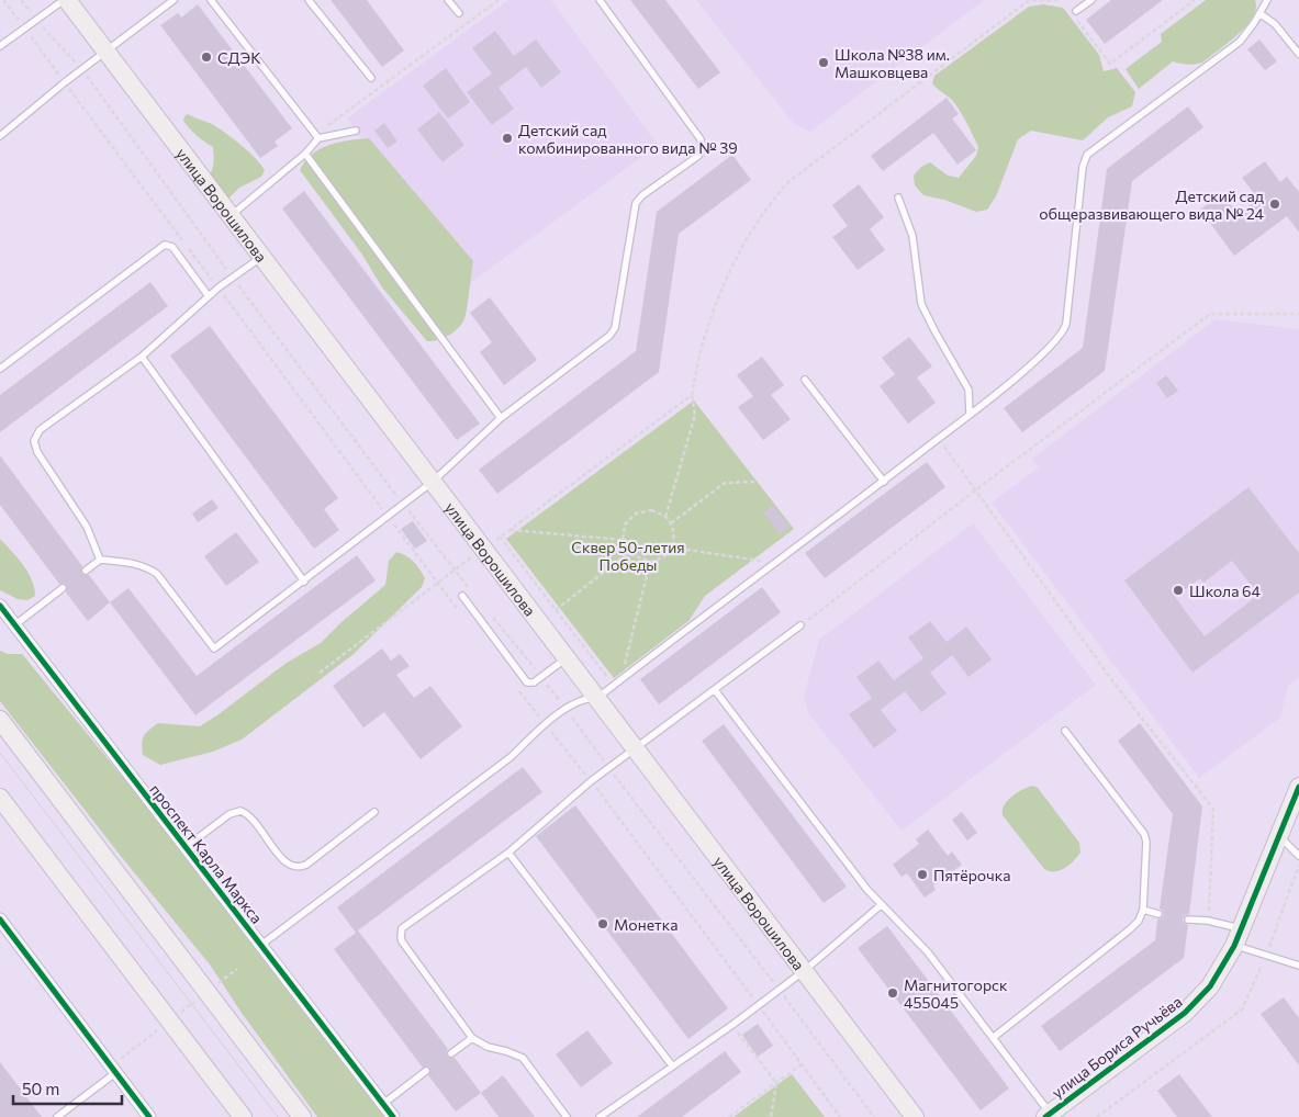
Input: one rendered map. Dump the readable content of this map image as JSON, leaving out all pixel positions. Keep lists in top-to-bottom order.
{
  "streets": {
    "main road": ["улица Ворошилова", "улица Бориса Ручьёва"],
    "street": ["проспект Карла Маркса"]
  },
  "parks": ["Сквер 50-летия Победы"],
  "places": [
    "СДЭК",
    "Школа №38 им. Машковцева",
    "Детский сад комбинированного вида № 39",
    "Детский сад общеразвивающего вида № 24",
    "Школа 64",
    "Пятёрочка",
    "Монетка",
    "Магнитогорск 455045"
  ],
  "scale_bar": "50 m"
}
